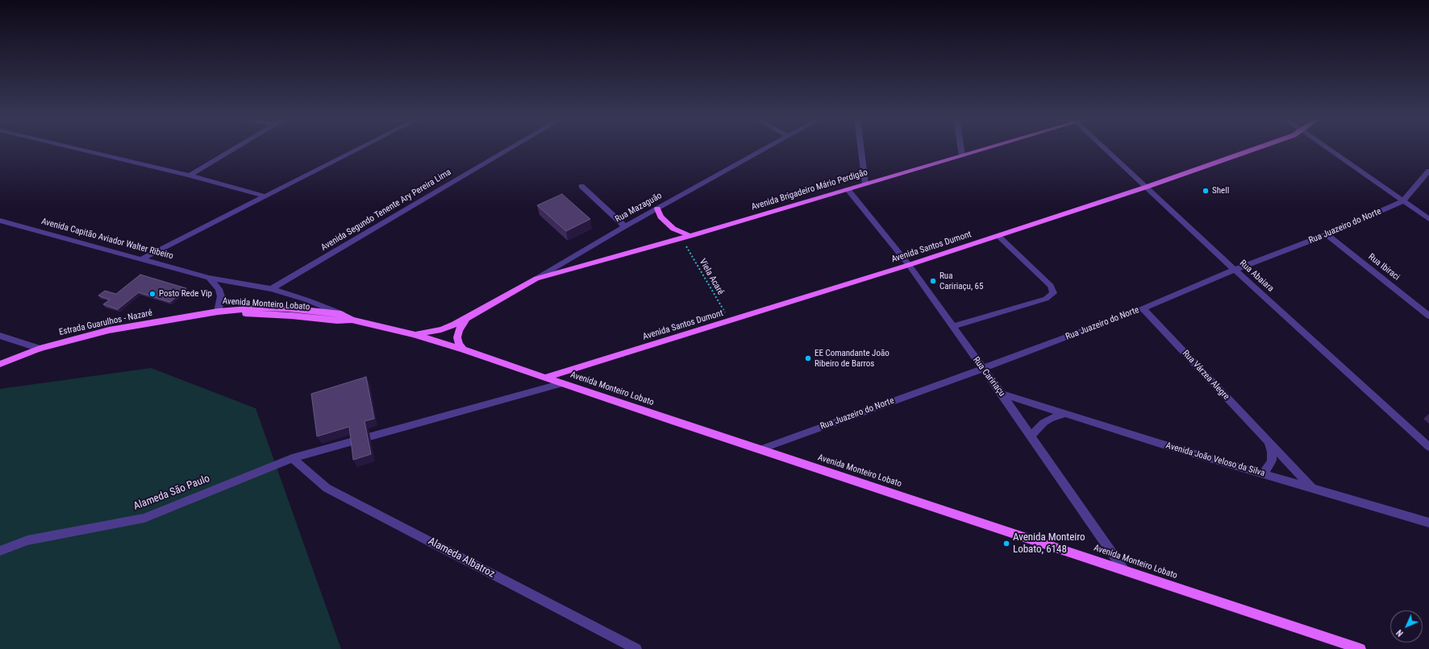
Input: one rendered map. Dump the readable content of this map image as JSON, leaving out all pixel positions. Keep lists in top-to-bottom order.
{
  "streets": {
    "main road": [
      "Avenida Brigadeiro Mário Perdigão",
      "Rua Mazaguão",
      "Avenida Santos Dumont",
      "Avenida Monteiro Lobato",
      "Estrada Guarulhos - Nazaré"
    ],
    "street": [
      "Avenida Segundo Tenente Ary Pereira Lima",
      "Rua Juazeiro do Norte",
      "Avenida Capitão Aviador Walter Ribeiro",
      "Rua Ibiraci",
      "Rua Abaiara",
      "Rua Várzea Alegre",
      "Rua Caririaçu",
      "Avenida João Veloso da Silva",
      "Alameda São Paulo",
      "Alameda Albatroz"
    ],
    "path": ["Viela Acaré"]
  },
  "crossings": [
    ["Avenida Brigadeiro Mário Perdigão", "Rua Mazaguão"],
    ["Avenida Brigadeiro Mário Perdigão", "Viela Acaré"],
    ["Avenida Brigadeiro Mário Perdigão", "Rua Caririaçu"],
    ["Rua Mazaguão", "Avenida Monteiro Lobato"],
    ["Avenida Segundo Tenente Ary Pereira Lima", "Avenida Capitão Aviador Walter Ribeiro"],
    ["Rua Juazeiro do Norte", "Rua Ibiraci"],
    ["Rua Juazeiro do Norte", "Rua Abaiara"],
    ["Rua Juazeiro do Norte", "Avenida Monteiro Lobato"],
    ["Rua Juazeiro do Norte", "Rua Várzea Alegre"],
    ["Rua Juazeiro do Norte", "Rua Caririaçu"],
    ["Avenida Capitão Aviador Walter Ribeiro", "Avenida Monteiro Lobato"],
    ["Avenida Santos Dumont", "Rua Abaiara"],
    ["Avenida Santos Dumont", "Viela Acaré"],
    ["Avenida Santos Dumont", "Avenida Monteiro Lobato"],
    ["Avenida Santos Dumont", "Rua Caririaçu"],
    ["Avenida Monteiro Lobato", "Estrada Guarulhos - Nazaré"],
    ["Avenida Monteiro Lobato", "Rua Caririaçu"],
    ["Avenida Monteiro Lobato", "Alameda São Paulo"],
    ["Rua Várzea Alegre", "Avenida João Veloso da Silva"],
    ["Rua Caririaçu", "Avenida João Veloso da Silva"],
    ["Alameda São Paulo", "Alameda Albatroz"]
  ],
  "places": [
    "Shell",
    "Rua Caririaçu, 65",
    "Posto Rede Vip",
    "EE Comandante João Ribeiro de Barros",
    "Avenida Monteiro Lobato, 6148"
  ],
  "north": "bottom left"
}
